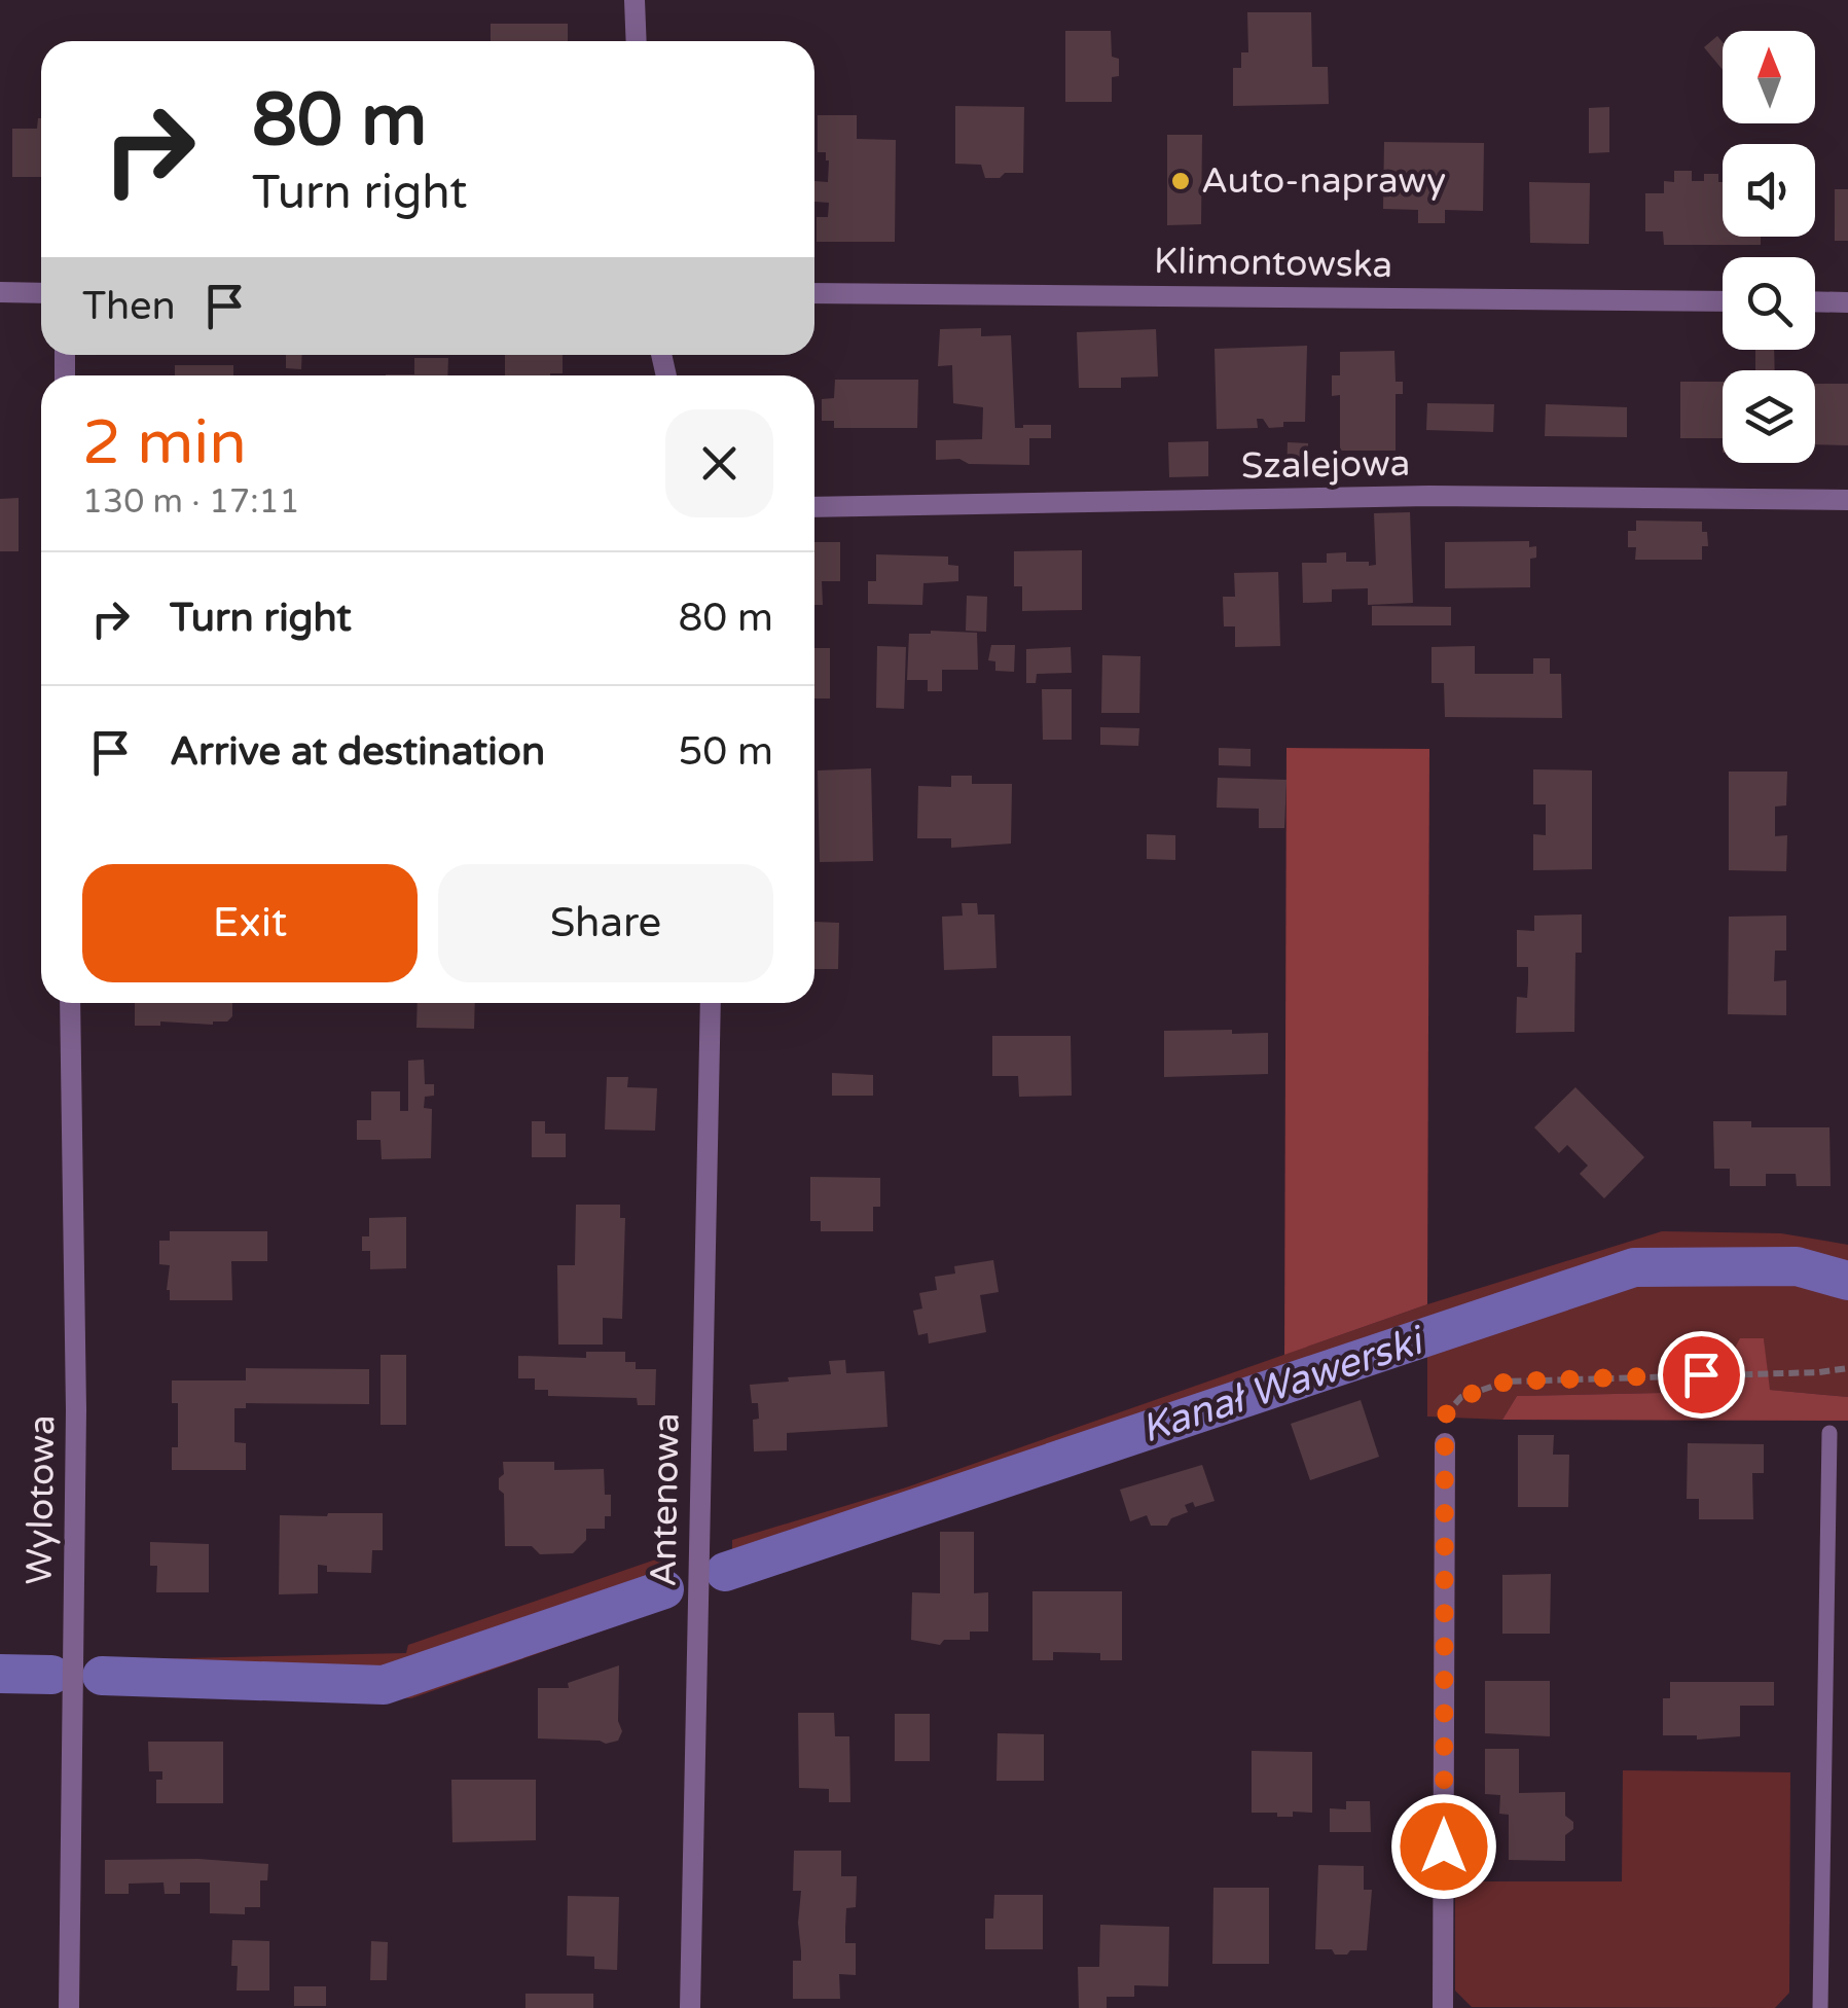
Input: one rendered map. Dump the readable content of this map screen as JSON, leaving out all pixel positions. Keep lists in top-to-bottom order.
{
  "streets": {
    "street": [
      "Klimontowska",
      "Szalejowa",
      "Wylotowa",
      "Antenowa"
    ]
  },
  "water": ["Kanał Wawerski"],
  "places": ["Auto-naprawy"],
  "north": "top",
  "page": {
    "turn": ["80 m", "Turn right"],
    "then": "Then",
    "heading": ["2 min", "130 m · 17:11"],
    "list": [
      {
        "name": "Turn right",
        "value": "80 m"
      },
      {
        "name": "Arrive at destination",
        "value": "50 m"
      }
    ],
    "buttons": ["Exit", "Share"]
  }
}
